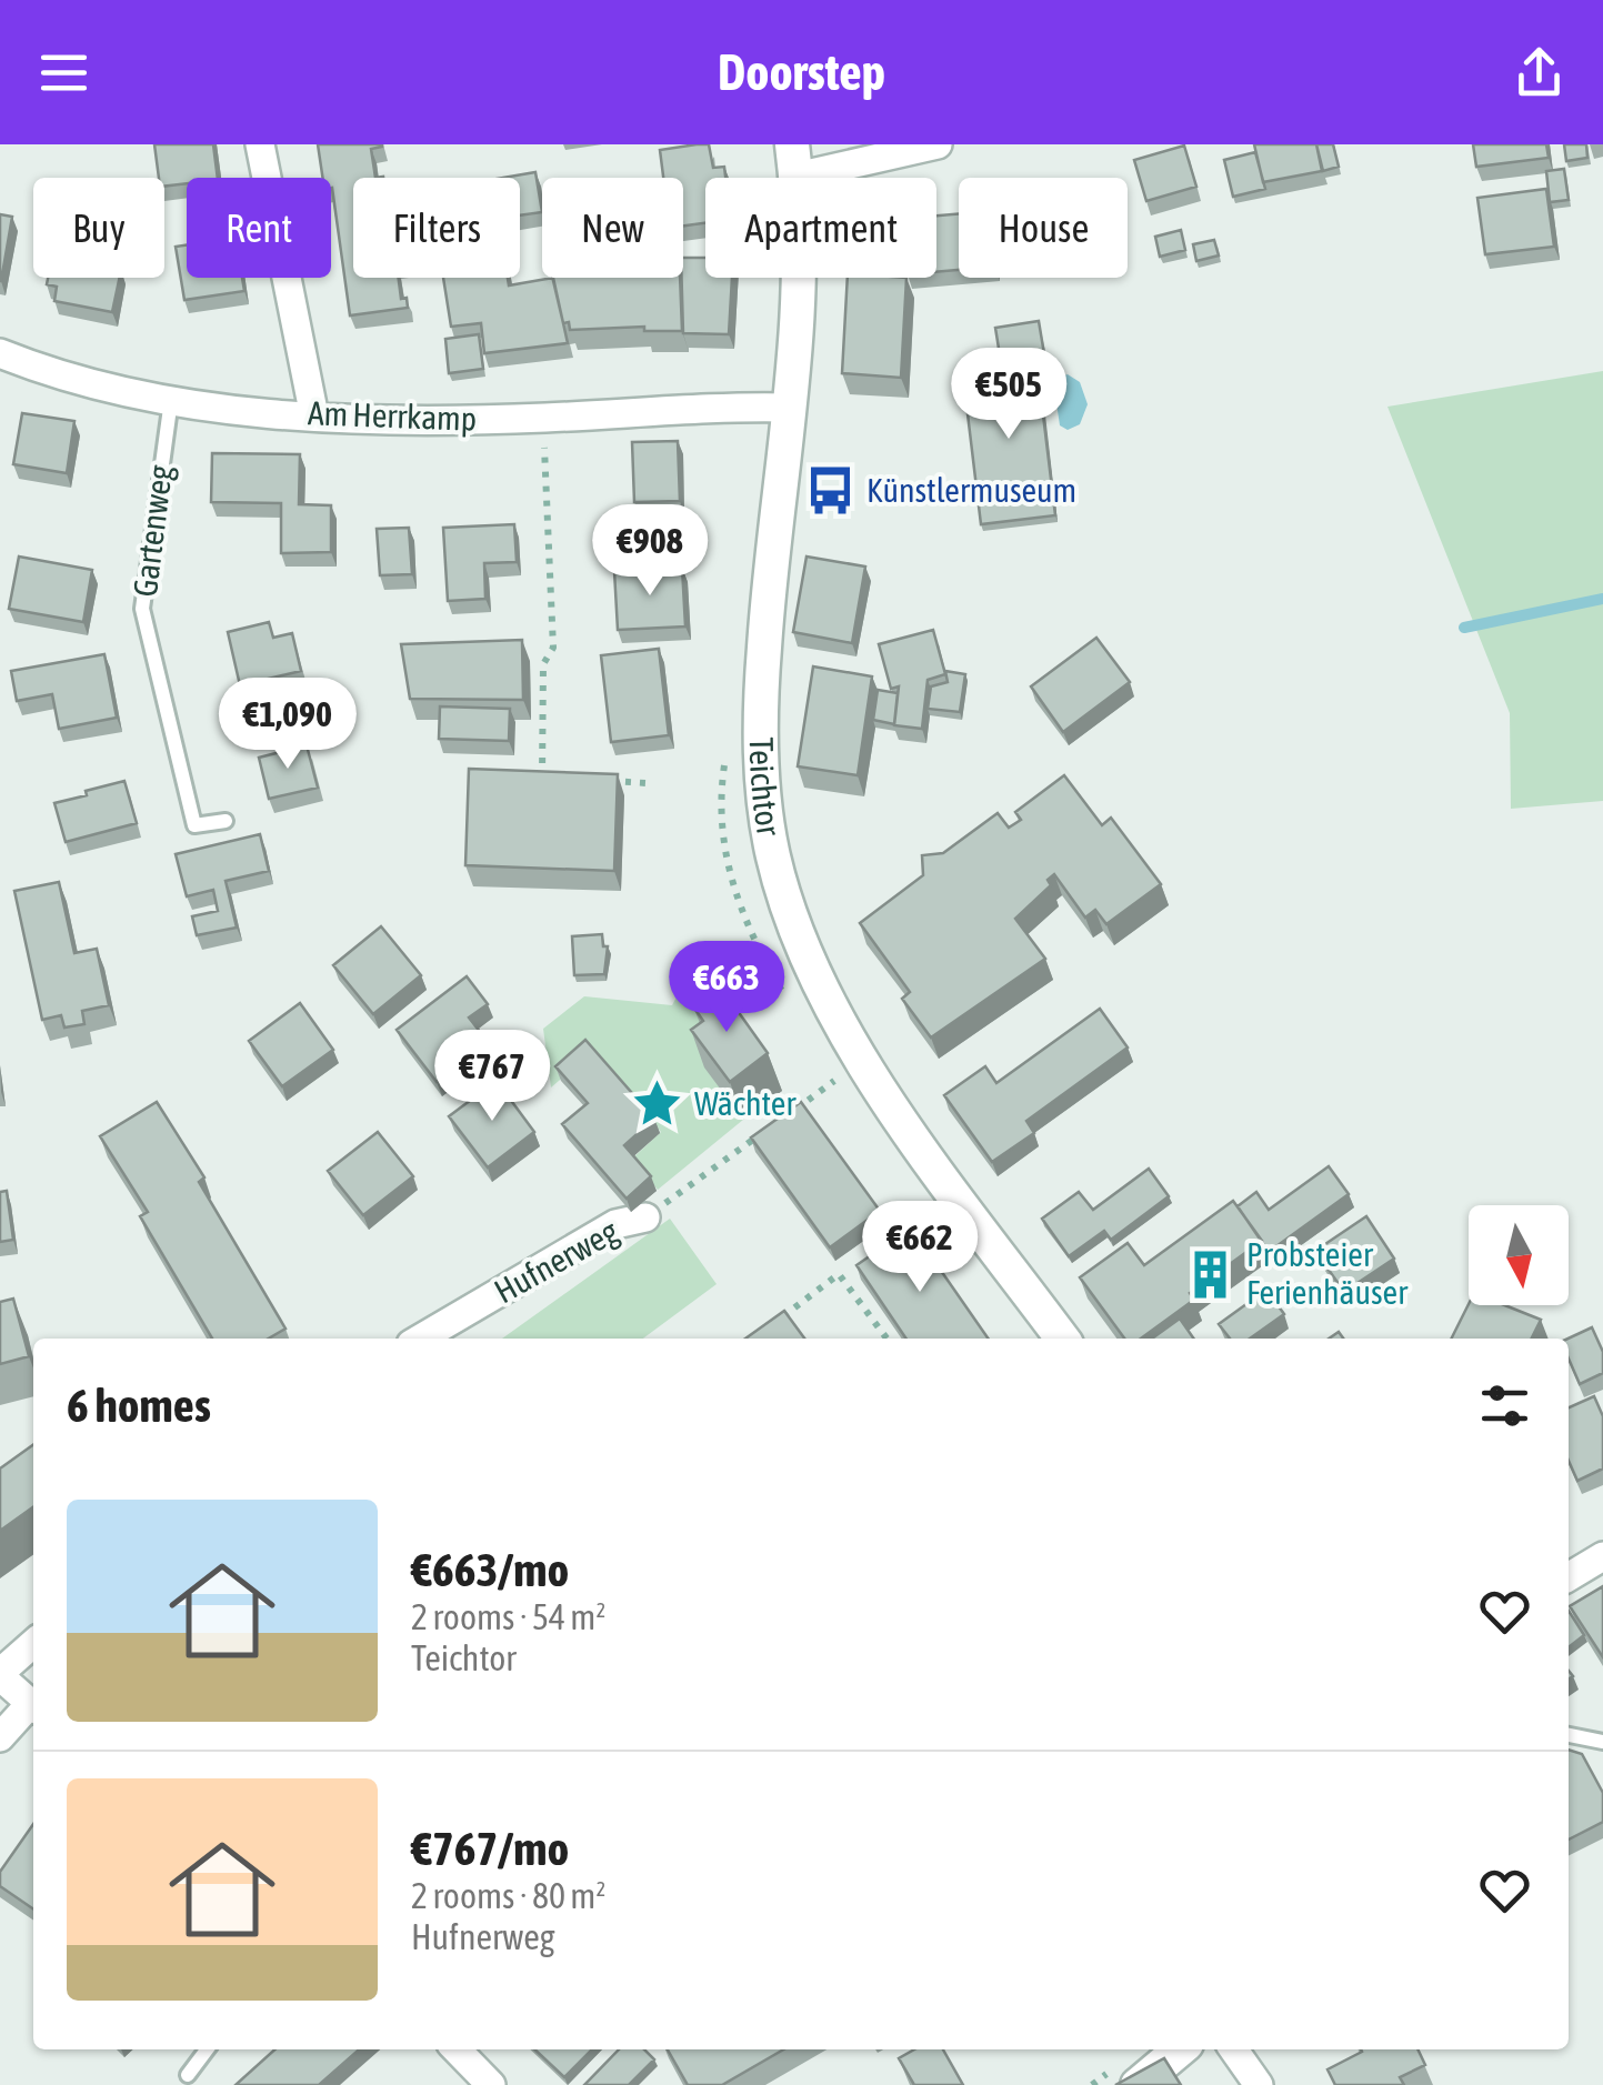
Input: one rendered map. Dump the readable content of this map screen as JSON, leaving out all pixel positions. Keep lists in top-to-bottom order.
{
  "streets": {
    "street": ["Am Herrkamp", "Teichtor", "Hufnerweg"],
    "lane": ["Gartenweg"]
  },
  "crossings": [
    ["Am Herrkamp", "Gartenweg"],
    ["Am Herrkamp", "Teichtor"]
  ],
  "places": {
    "bus stop": ["Künstlermuseum"],
    "place": ["Wächter"],
    "building": ["Probsteier Ferienhäuser"]
  },
  "north": "bottom",
  "page": {
    "header": "Doorstep",
    "chip": [
      "Buy",
      "Rent",
      "Filters",
      "New",
      "Apartment",
      "House"
    ],
    "price": [
      "€505",
      "€908",
      "€1,090",
      "€663",
      "€767",
      "€662"
    ],
    "heading": "6 homes",
    "list": [
      {
        "name": "€663/mo",
        "note": "2 rooms · 54 m² · Teichtor"
      },
      {
        "name": "€767/mo",
        "note": "2 rooms · 80 m² · Hufnerweg"
      }
    ]
  }
}
